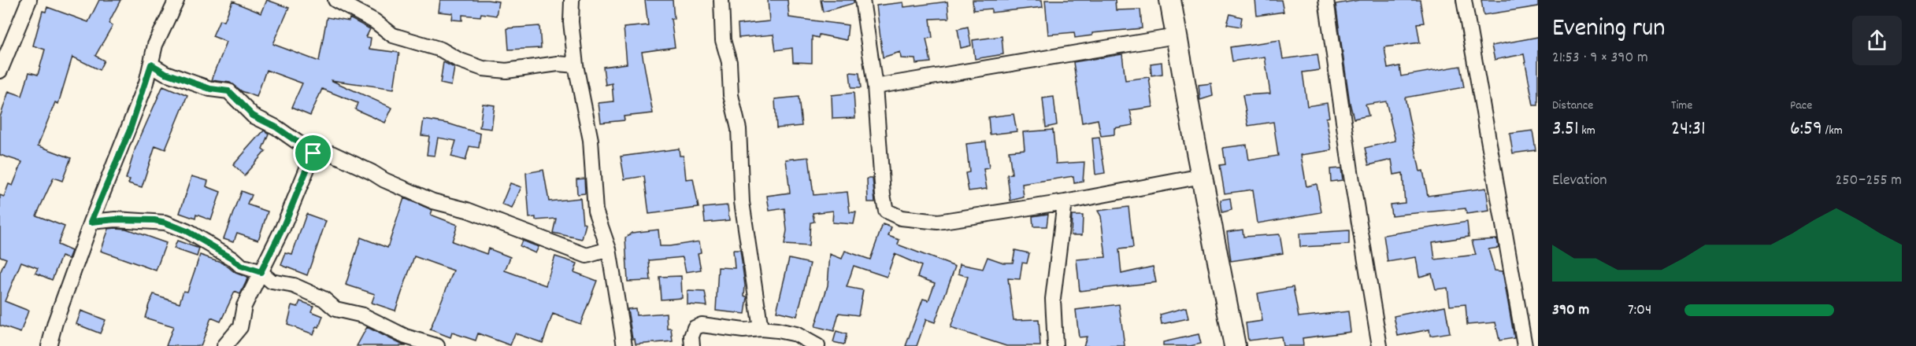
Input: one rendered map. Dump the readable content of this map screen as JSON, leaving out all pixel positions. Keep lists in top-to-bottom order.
{
  "page": {
    "heading": ["Evening run", "21:53 · 9 × 390 m"],
    "stats": [
      ["Distance", "3.51 km"],
      ["Time", "24:31"],
      ["Pace", "6:59 /km"]
    ],
    "chart": ["Elevation", "250–255 m"],
    "list": [
      {
        "name": "390 m",
        "note": "7:04"
      }
    ]
  }
}
